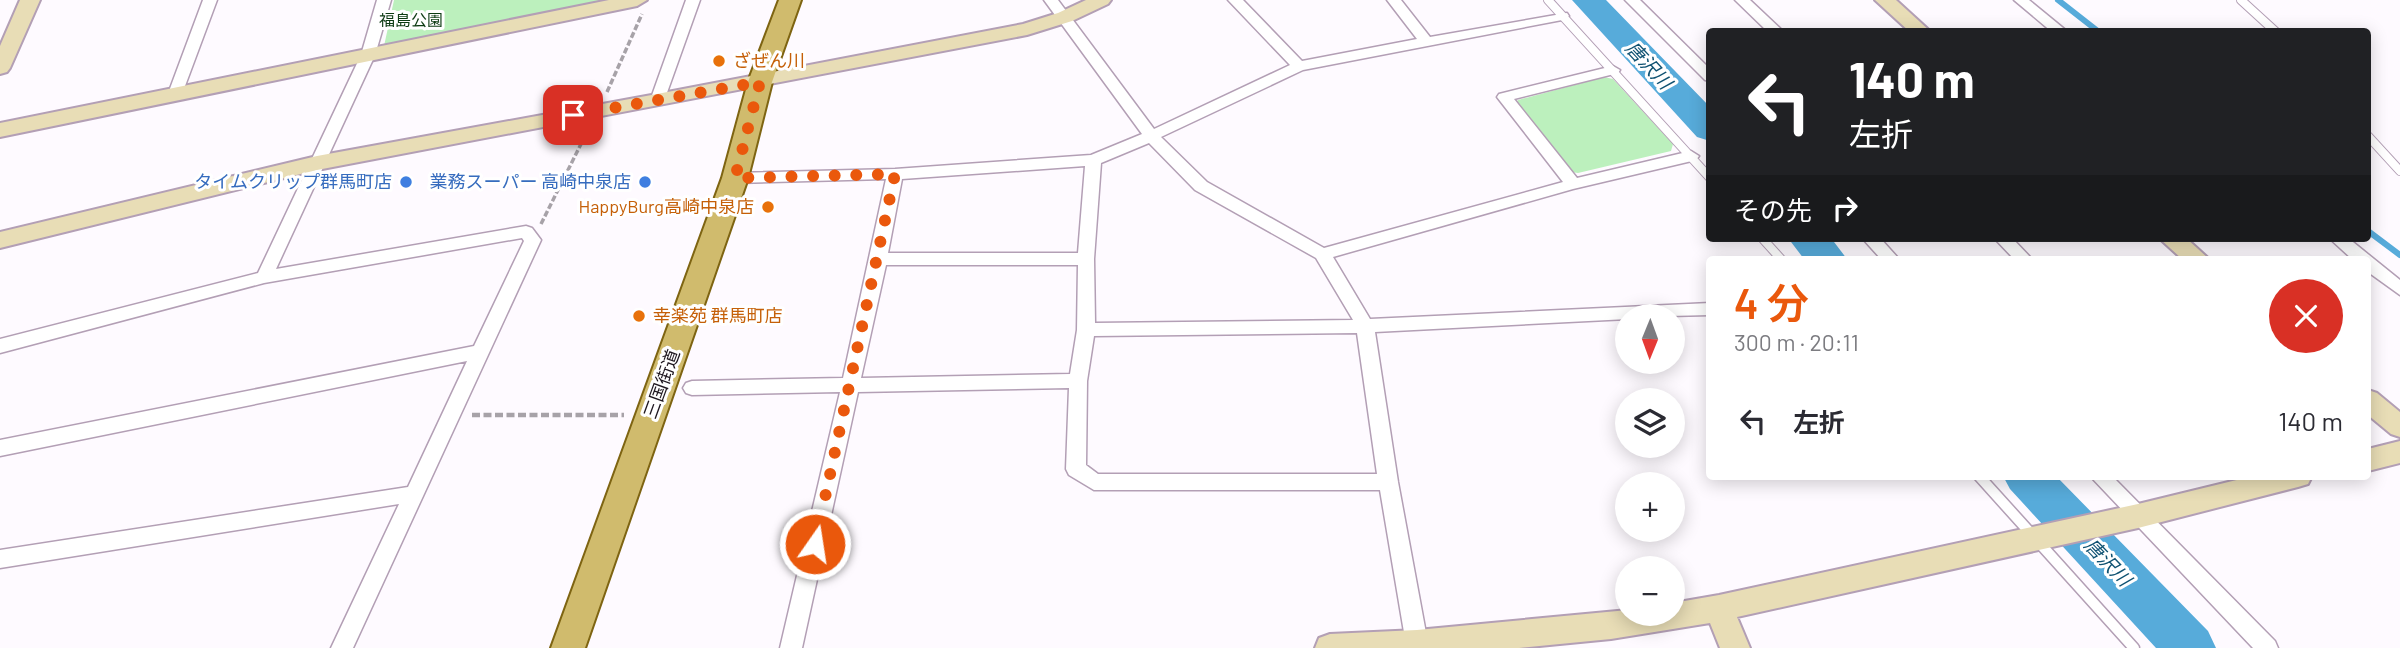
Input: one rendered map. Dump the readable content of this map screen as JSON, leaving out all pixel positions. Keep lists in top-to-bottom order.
{
  "streets": {
    "main road": ["三国街道"]
  },
  "water": ["唐沢川"],
  "parks": ["福島公園"],
  "places": [
    "ざぜん川",
    "タイムクリップ群馬町店",
    "業務スーパー 高崎中泉店",
    "HappyBurg高崎中泉店",
    "幸楽苑 群馬町店"
  ],
  "north": "bottom",
  "page": {
    "turn": ["140 m", "左折"],
    "then": "その先",
    "heading": ["4 分", "300 m · 20:11"],
    "map_buttons": ["+", "−"],
    "list": [
      {
        "name": "左折",
        "value": "140 m"
      }
    ]
  }
}
